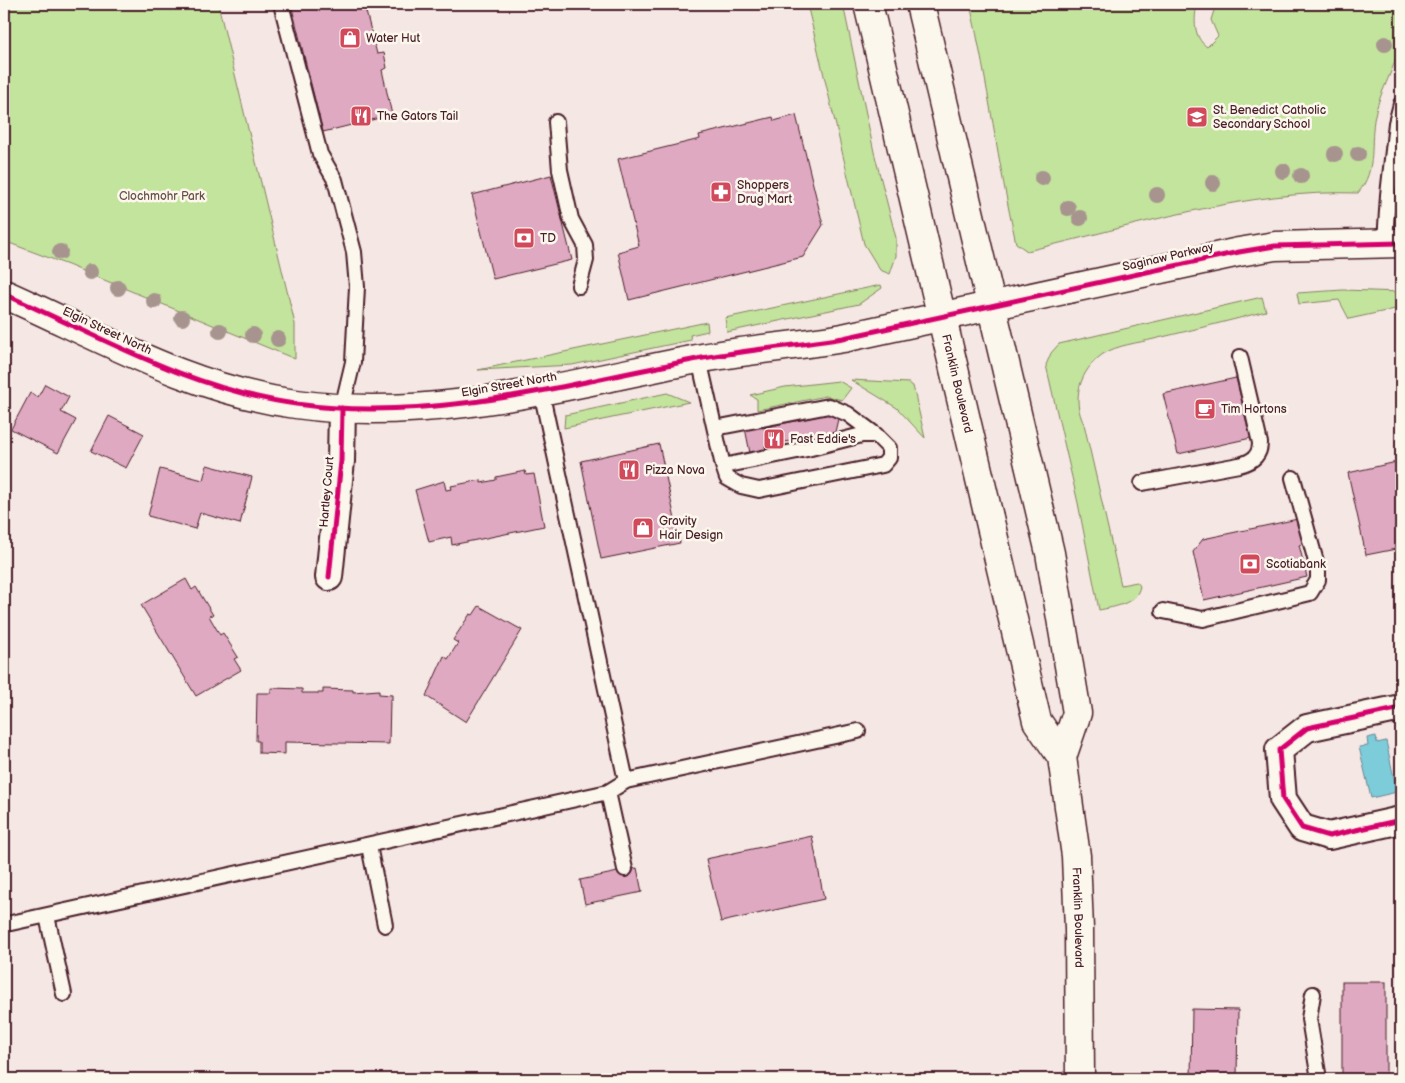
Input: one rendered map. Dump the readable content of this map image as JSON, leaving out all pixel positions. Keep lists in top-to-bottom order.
{
  "streets": {
    "main road": ["Saginaw Parkway", "Elgin Street North", "Franklin Boulevard"],
    "street": ["Hartley Court"]
  },
  "crossings": [
    ["Saginaw Parkway", "Elgin Street North"],
    ["Saginaw Parkway", "Franklin Boulevard"],
    ["Elgin Street North", "Franklin Boulevard"],
    ["Elgin Street North", "Hartley Court"]
  ],
  "parks": ["Clochmohr Park"],
  "places": {
    "shop": ["Water Hut", "Gravity Hair Design"],
    "restaurant": ["The Gators Tail", "Fast Eddie's", "Pizza Nova"],
    "school or university": ["St. Benedict Catholic Secondary School"],
    "pharmacy": ["Shoppers Drug Mart"],
    "bank": ["TD", "Scotiabank"],
    "cafe": ["Tim Hortons"]
  }
}
